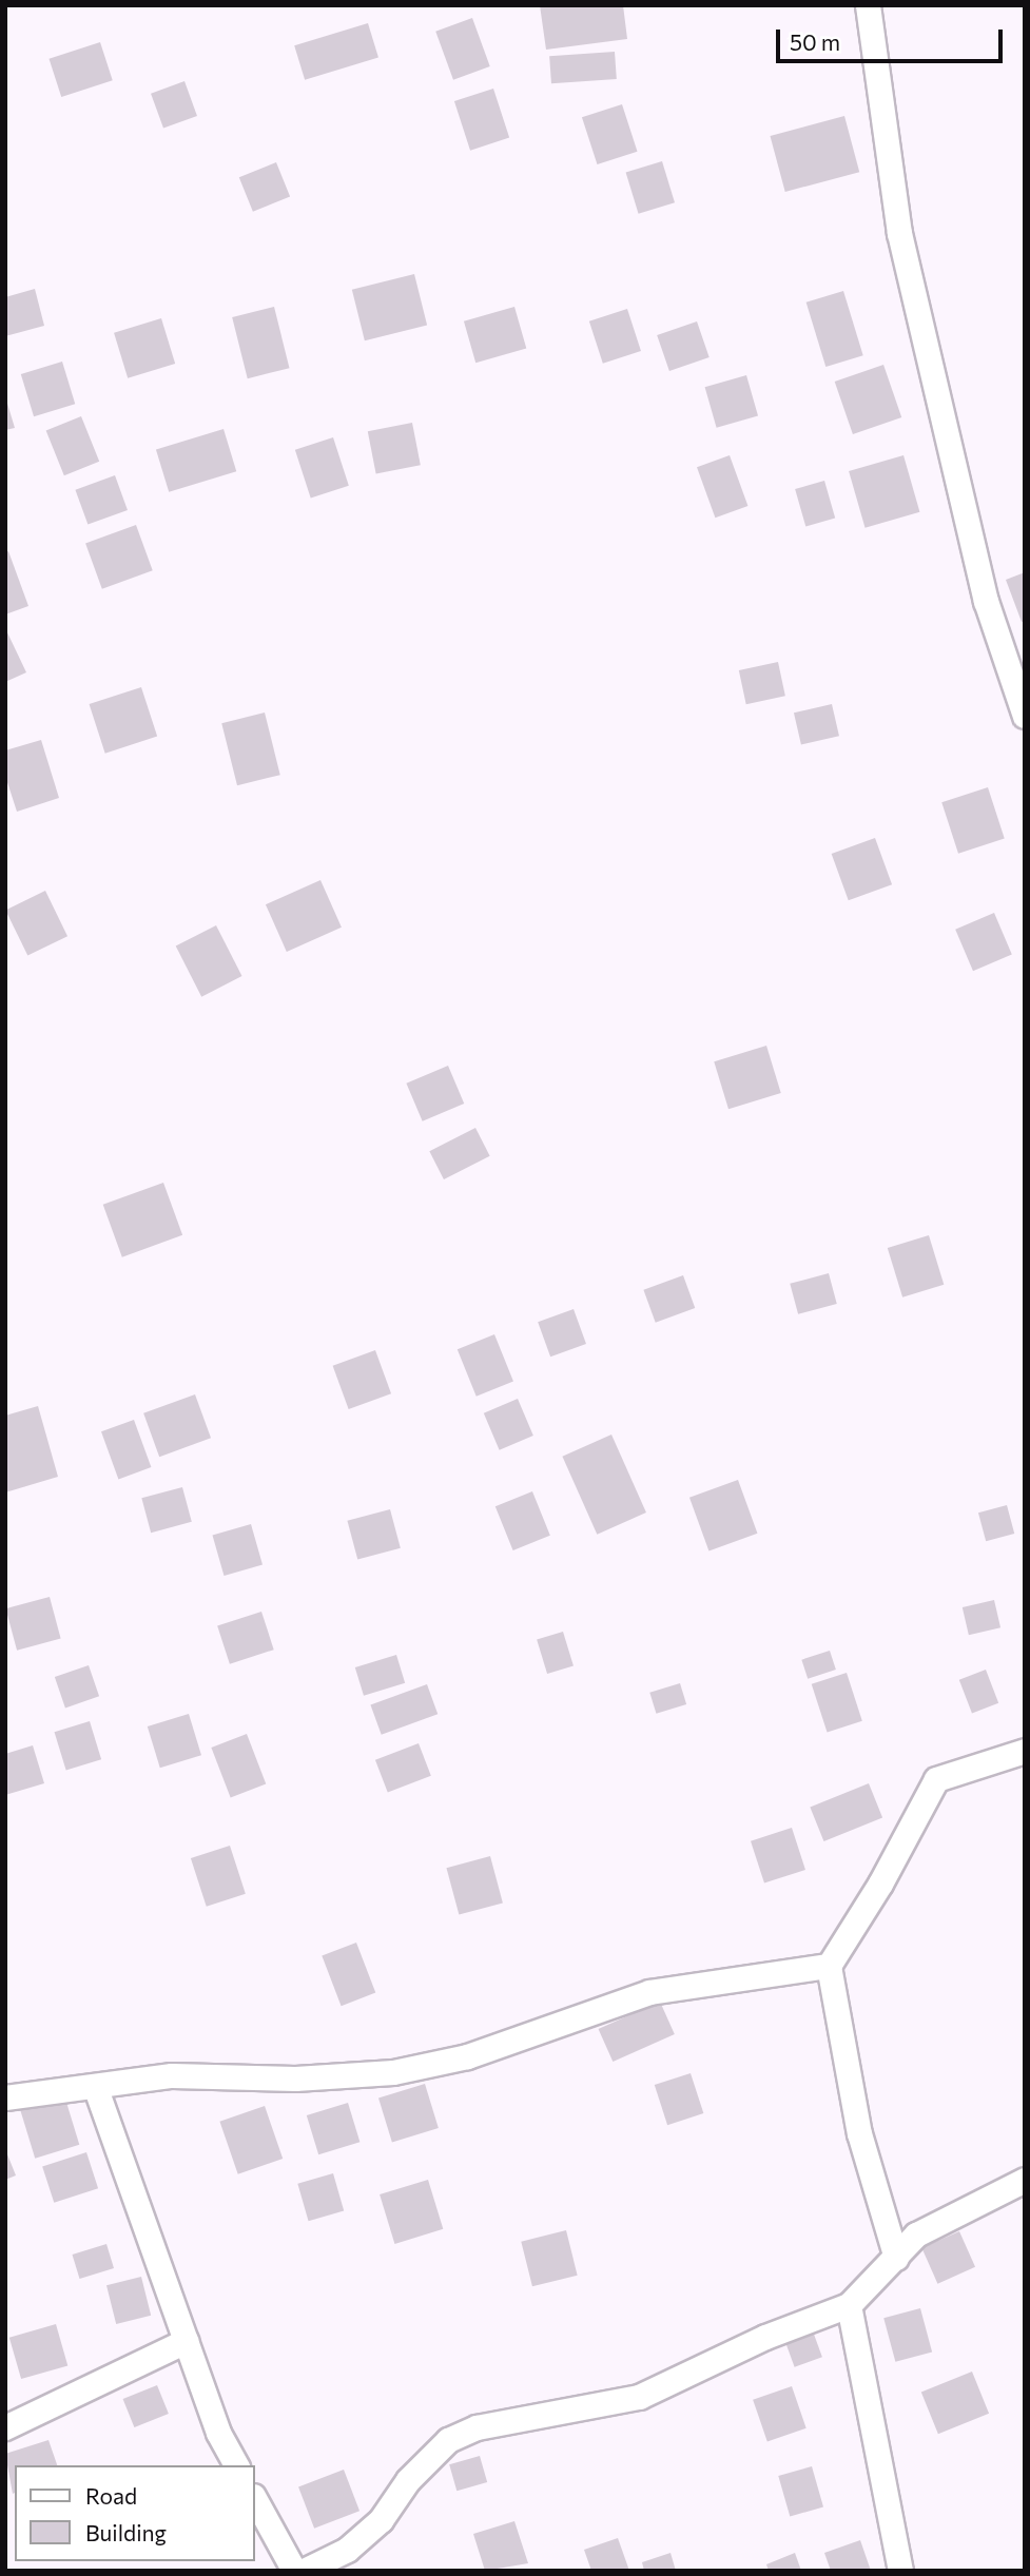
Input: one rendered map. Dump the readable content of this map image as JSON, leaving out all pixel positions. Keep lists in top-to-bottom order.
{
  "legend": ["Road", "Building"],
  "scale_bar": "50 m"
}
